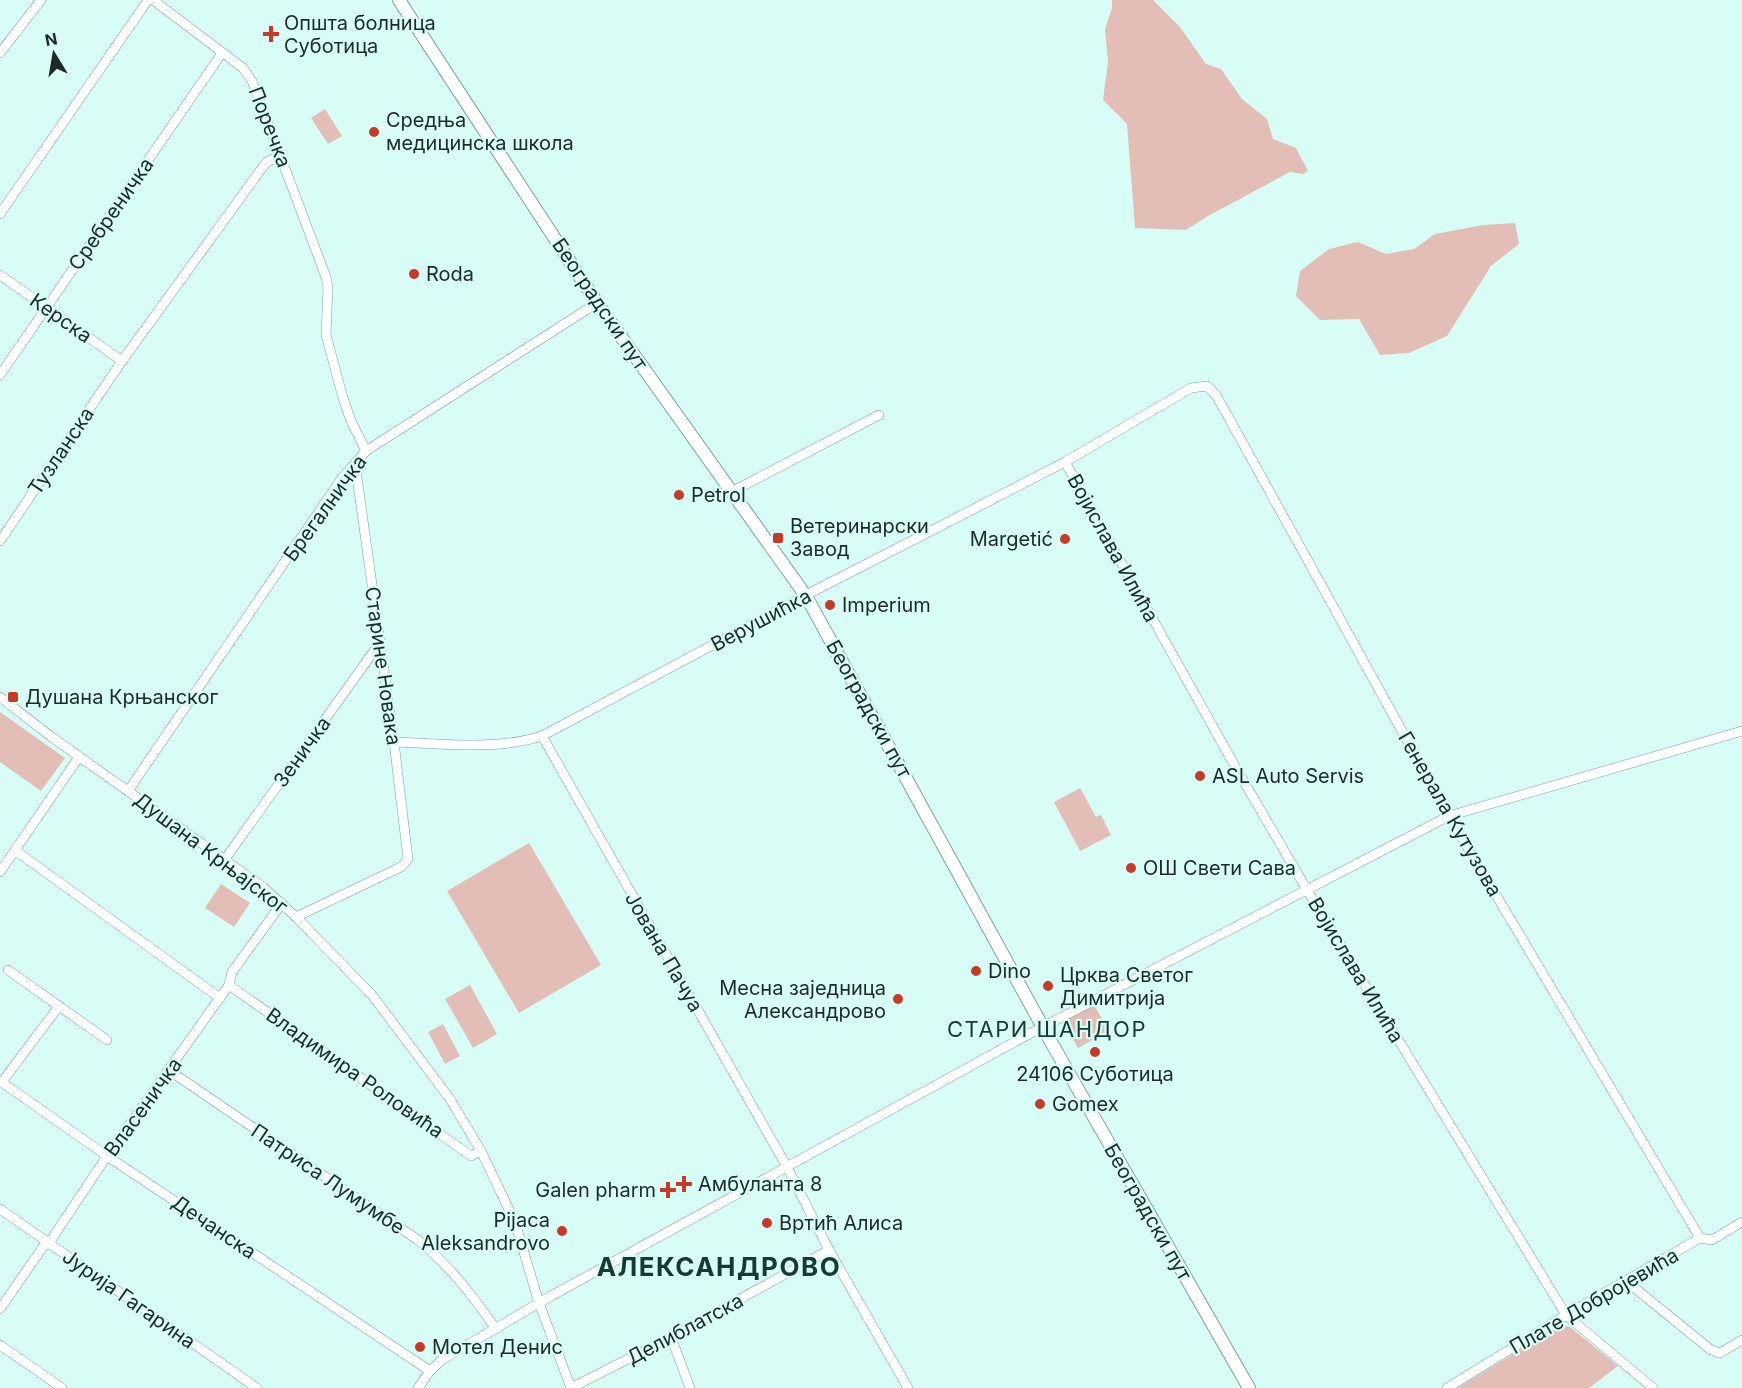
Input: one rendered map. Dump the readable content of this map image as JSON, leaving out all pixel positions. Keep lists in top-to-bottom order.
{
  "streets": {
    "main road": ["Београдски пут"],
    "street": [
      "Поречка",
      "Сребреничка",
      "Керска",
      "Тузланска",
      "Брегалничка",
      "Војислава Илића",
      "Верушићка",
      "Старине Новака",
      "Зеничка",
      "Генерала Кутузова",
      "Душана Крњајског",
      "Јована Пачуа",
      "Владимира Роловића",
      "Власеничка",
      "Патриса Лумумбе",
      "Дечанска",
      "Јурија Гагарина",
      "Плате Добројевића",
      "Делиблатска"
    ]
  },
  "crossings": [
    ["Поречка", "Сребреничка"],
    ["Поречка", "Тузланска"],
    ["Поречка", "Брегалничка"],
    ["Сребреничка", "Керска"],
    ["Београдски пут", "Брегалничка"],
    ["Београдски пут", "Верушићка"],
    ["Керска", "Тузланска"],
    ["Брегалничка", "Старине Новака"],
    ["Брегалничка", "Душана Крњајског"],
    ["Војислава Илића", "Верушићка"],
    ["Војислава Илића", "Плате Добројевића"],
    ["Верушићка", "Старине Новака"],
    ["Верушићка", "Генерала Кутузова"],
    ["Верушићка", "Јована Пачуа"],
    ["Старине Новака", "Зеничка"],
    ["Старине Новака", "Душана Крњајског"],
    ["Зеничка", "Душана Крњајског"],
    ["Генерала Кутузова", "Плате Добројевића"],
    ["Душана Крњајског", "Владимира Роловића"],
    ["Душана Крњајског", "Власеничка"],
    ["Јована Пачуа", "Делиблатска"],
    ["Владимира Роловића", "Власеничка"],
    ["Власеничка", "Патриса Лумумбе"],
    ["Власеничка", "Дечанска"],
    ["Власеничка", "Јурија Гагарина"]
  ],
  "districts": ["СТАРИ ШАНДОР", "АЛЕКСАНДРОВО"],
  "places": {
    "health": ["Општа болница Суботица", "Амбуланта 8", "Galen pharm"],
    "other": [
      "Средња медицинска школа",
      "Roda",
      "Petrol",
      "Margetić",
      "Imperium",
      "ASL Auto Servis",
      "ОШ Свети Сава",
      "Dino",
      "Црква Светог Димитрија",
      "Месна заједница Александрово",
      "24106 Суботица",
      "Gomex",
      "Вртић Алиса",
      "Pijaca Aleksandrovo",
      "Мотел Денис"
    ],
    "transit": ["Ветеринарски Завод", "Душана Крњанског"]
  },
  "north": "top"
}
